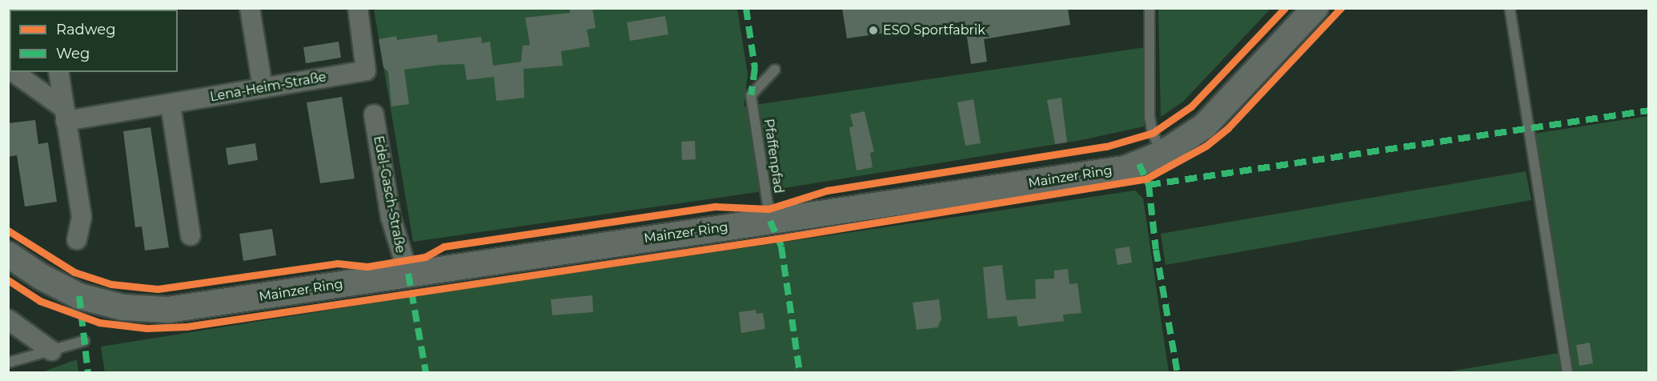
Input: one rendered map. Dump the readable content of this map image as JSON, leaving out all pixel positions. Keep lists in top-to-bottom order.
{
  "streets": {
    "street": ["Lena-Heim-Straße", "Mainzer Ring", "Edel-Gasch-Straße"],
    "lane": ["Pfaffenpfad"]
  },
  "crossings": [
    ["Pfaffenpfad", "Mainzer Ring"],
    ["Mainzer Ring", "Edel-Gasch-Straße"]
  ],
  "places": ["ESO Sportfabrik"],
  "legend": ["Radweg", "Weg"]
}
